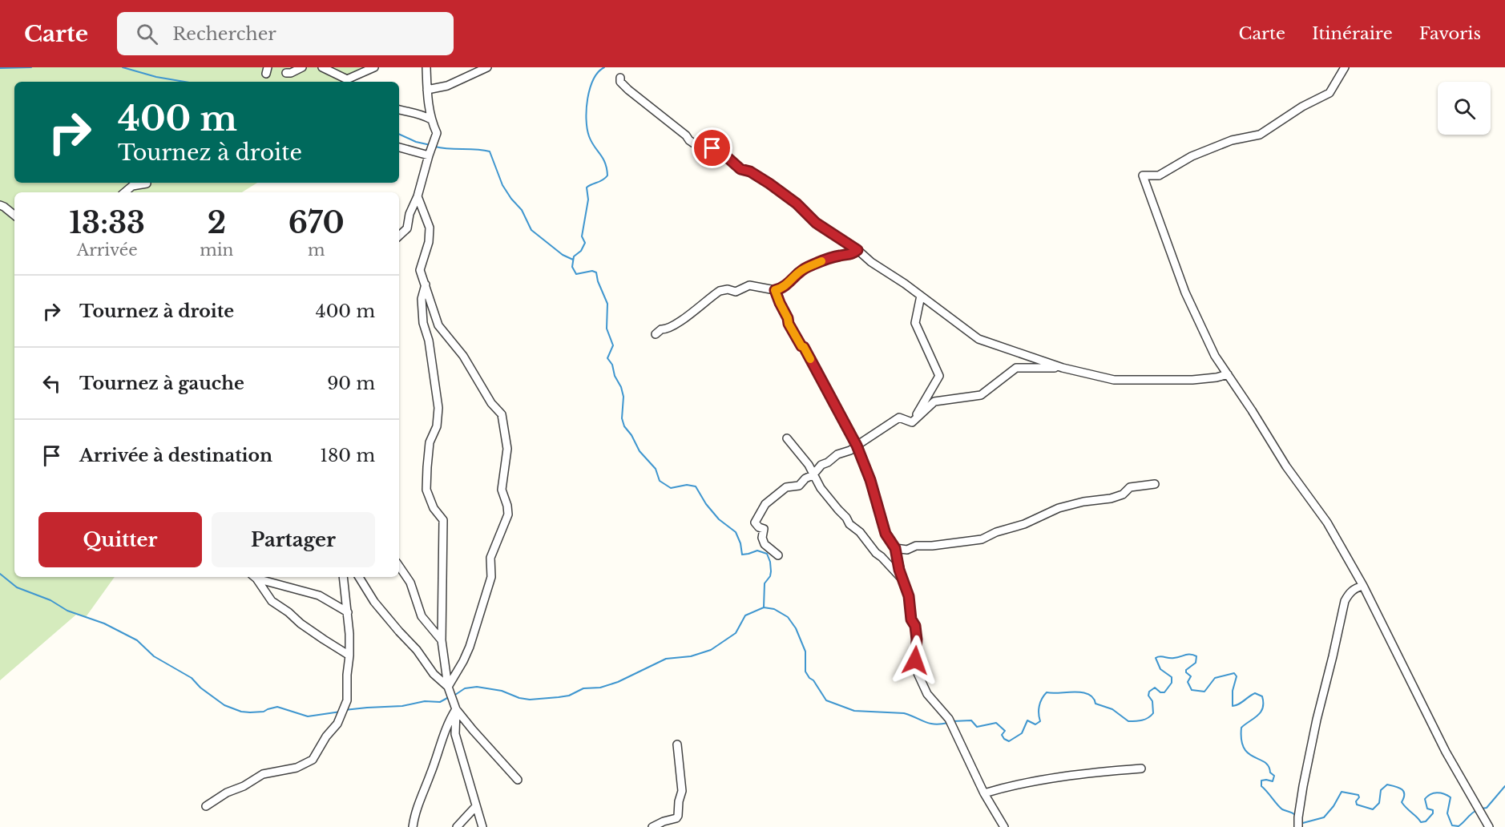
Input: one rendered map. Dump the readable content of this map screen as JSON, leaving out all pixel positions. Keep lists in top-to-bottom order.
{
  "page": {
    "header": "Carte",
    "search": "Rechercher",
    "nav": ["Carte", "Itinéraire", "Favoris"],
    "turn": ["400 m", "Tournez à droite"],
    "eta": [
      "13:33",
      "Arrivée",
      "2",
      "min",
      "670",
      "m"
    ],
    "list": [
      {
        "name": "Tournez à droite",
        "value": "400 m"
      },
      {
        "name": "Tournez à gauche",
        "value": "90 m"
      },
      {
        "name": "Arrivée à destination",
        "value": "180 m"
      }
    ],
    "buttons": ["Quitter", "Partager"]
  }
}
